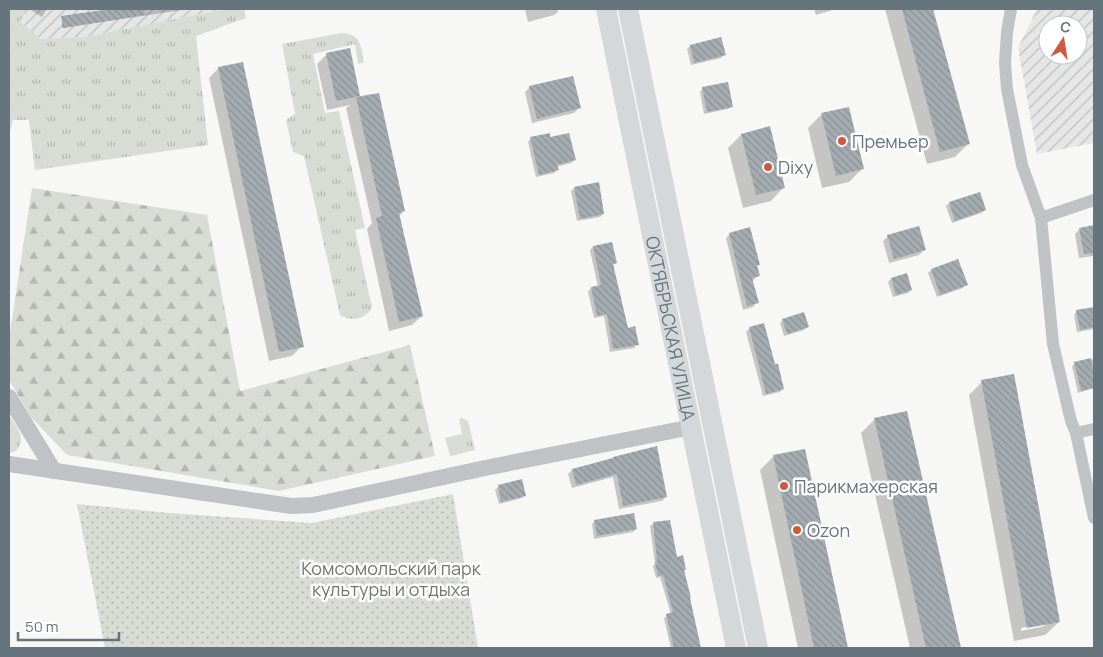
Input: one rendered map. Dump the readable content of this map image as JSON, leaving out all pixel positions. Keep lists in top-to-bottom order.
{
  "streets": {
    "main road": ["ОКТЯБРЬСКАЯ УЛИЦА"]
  },
  "parks": ["Комсомольский парк культуры и отдыха"],
  "places": [
    "Премьер",
    "Dixy",
    "Парикмахерская",
    "Ozon"
  ],
  "scale_bar": "50 m",
  "north": "top"
}
